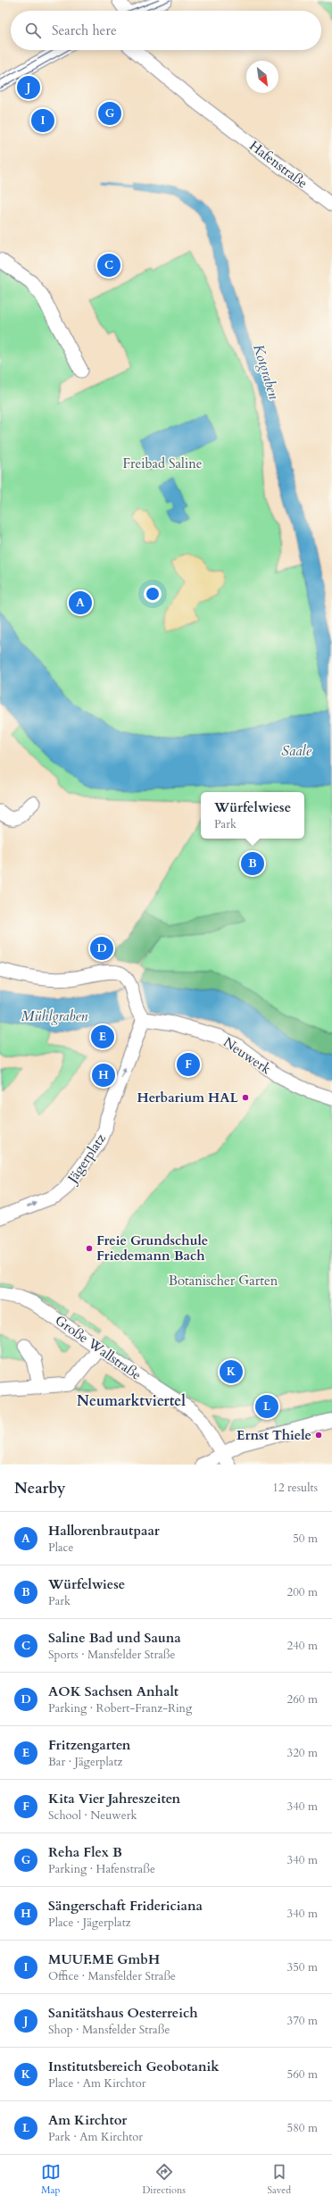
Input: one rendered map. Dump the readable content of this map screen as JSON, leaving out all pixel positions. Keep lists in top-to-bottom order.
{
  "streets": {
    "street": [
      "Hafenstraße",
      "Neuwerk",
      "Jägerplatz",
      "Große Wallstraße"
    ]
  },
  "crossings": [
    ["Neuwerk", "Jägerplatz"]
  ],
  "one_way": ["Jägerplatz"],
  "districts": ["Neumarktviertel"],
  "water": ["Kotgraben", "Saale", "Mühlgraben"],
  "parks": ["Freibad Saline", "Botanischer Garten"],
  "places": ["Herbarium HAL", "Freie Grundschule Friedemann Bach", "Ernst Thiele"],
  "north": "bottom right",
  "page": {
    "search": "Search here",
    "pins": [
      "J",
      "G",
      "I",
      "C",
      "A",
      "B",
      "D",
      "E",
      "F",
      "H",
      "K",
      "L"
    ],
    "popup": ["Würfelwiese", "Park"],
    "heading": ["Nearby", "12 results"],
    "list": [
      {
        "mark": "A",
        "name": "Hallorenbrautpaar",
        "note": "Place",
        "value": "50 m"
      },
      {
        "mark": "B",
        "name": "Würfelwiese",
        "note": "Park",
        "value": "200 m"
      },
      {
        "mark": "C",
        "name": "Saline Bad und Sauna",
        "note": "Sports · Mansfelder Straße",
        "value": "240 m"
      },
      {
        "mark": "D",
        "name": "AOK Sachsen Anhalt",
        "note": "Parking · Robert-Franz-Ring",
        "value": "260 m"
      },
      {
        "mark": "E",
        "name": "Fritzengarten",
        "note": "Bar · Jägerplatz",
        "value": "320 m"
      },
      {
        "mark": "F",
        "name": "Kita Vier Jahreszeiten",
        "note": "School · Neuwerk",
        "value": "340 m"
      },
      {
        "mark": "G",
        "name": "Reha Flex B",
        "note": "Parking · Hafenstraße",
        "value": "340 m"
      },
      {
        "mark": "H",
        "name": "Sängerschaft Fridericiana",
        "note": "Place · Jägerplatz",
        "value": "340 m"
      },
      {
        "mark": "I",
        "name": "MUUF.ME GmbH",
        "note": "Office · Mansfelder Straße",
        "value": "350 m"
      },
      {
        "mark": "J",
        "name": "Sanitätshaus Oesterreich",
        "note": "Shop · Mansfelder Straße",
        "value": "370 m"
      },
      {
        "mark": "K",
        "name": "Institutsbereich Geobotanik",
        "note": "Place · Am Kirchtor",
        "value": "560 m"
      },
      {
        "mark": "L",
        "name": "Am Kirchtor",
        "note": "Park · Am Kirchtor",
        "value": "580 m"
      }
    ],
    "nav": ["Map", "Directions", "Saved"]
  }
}
